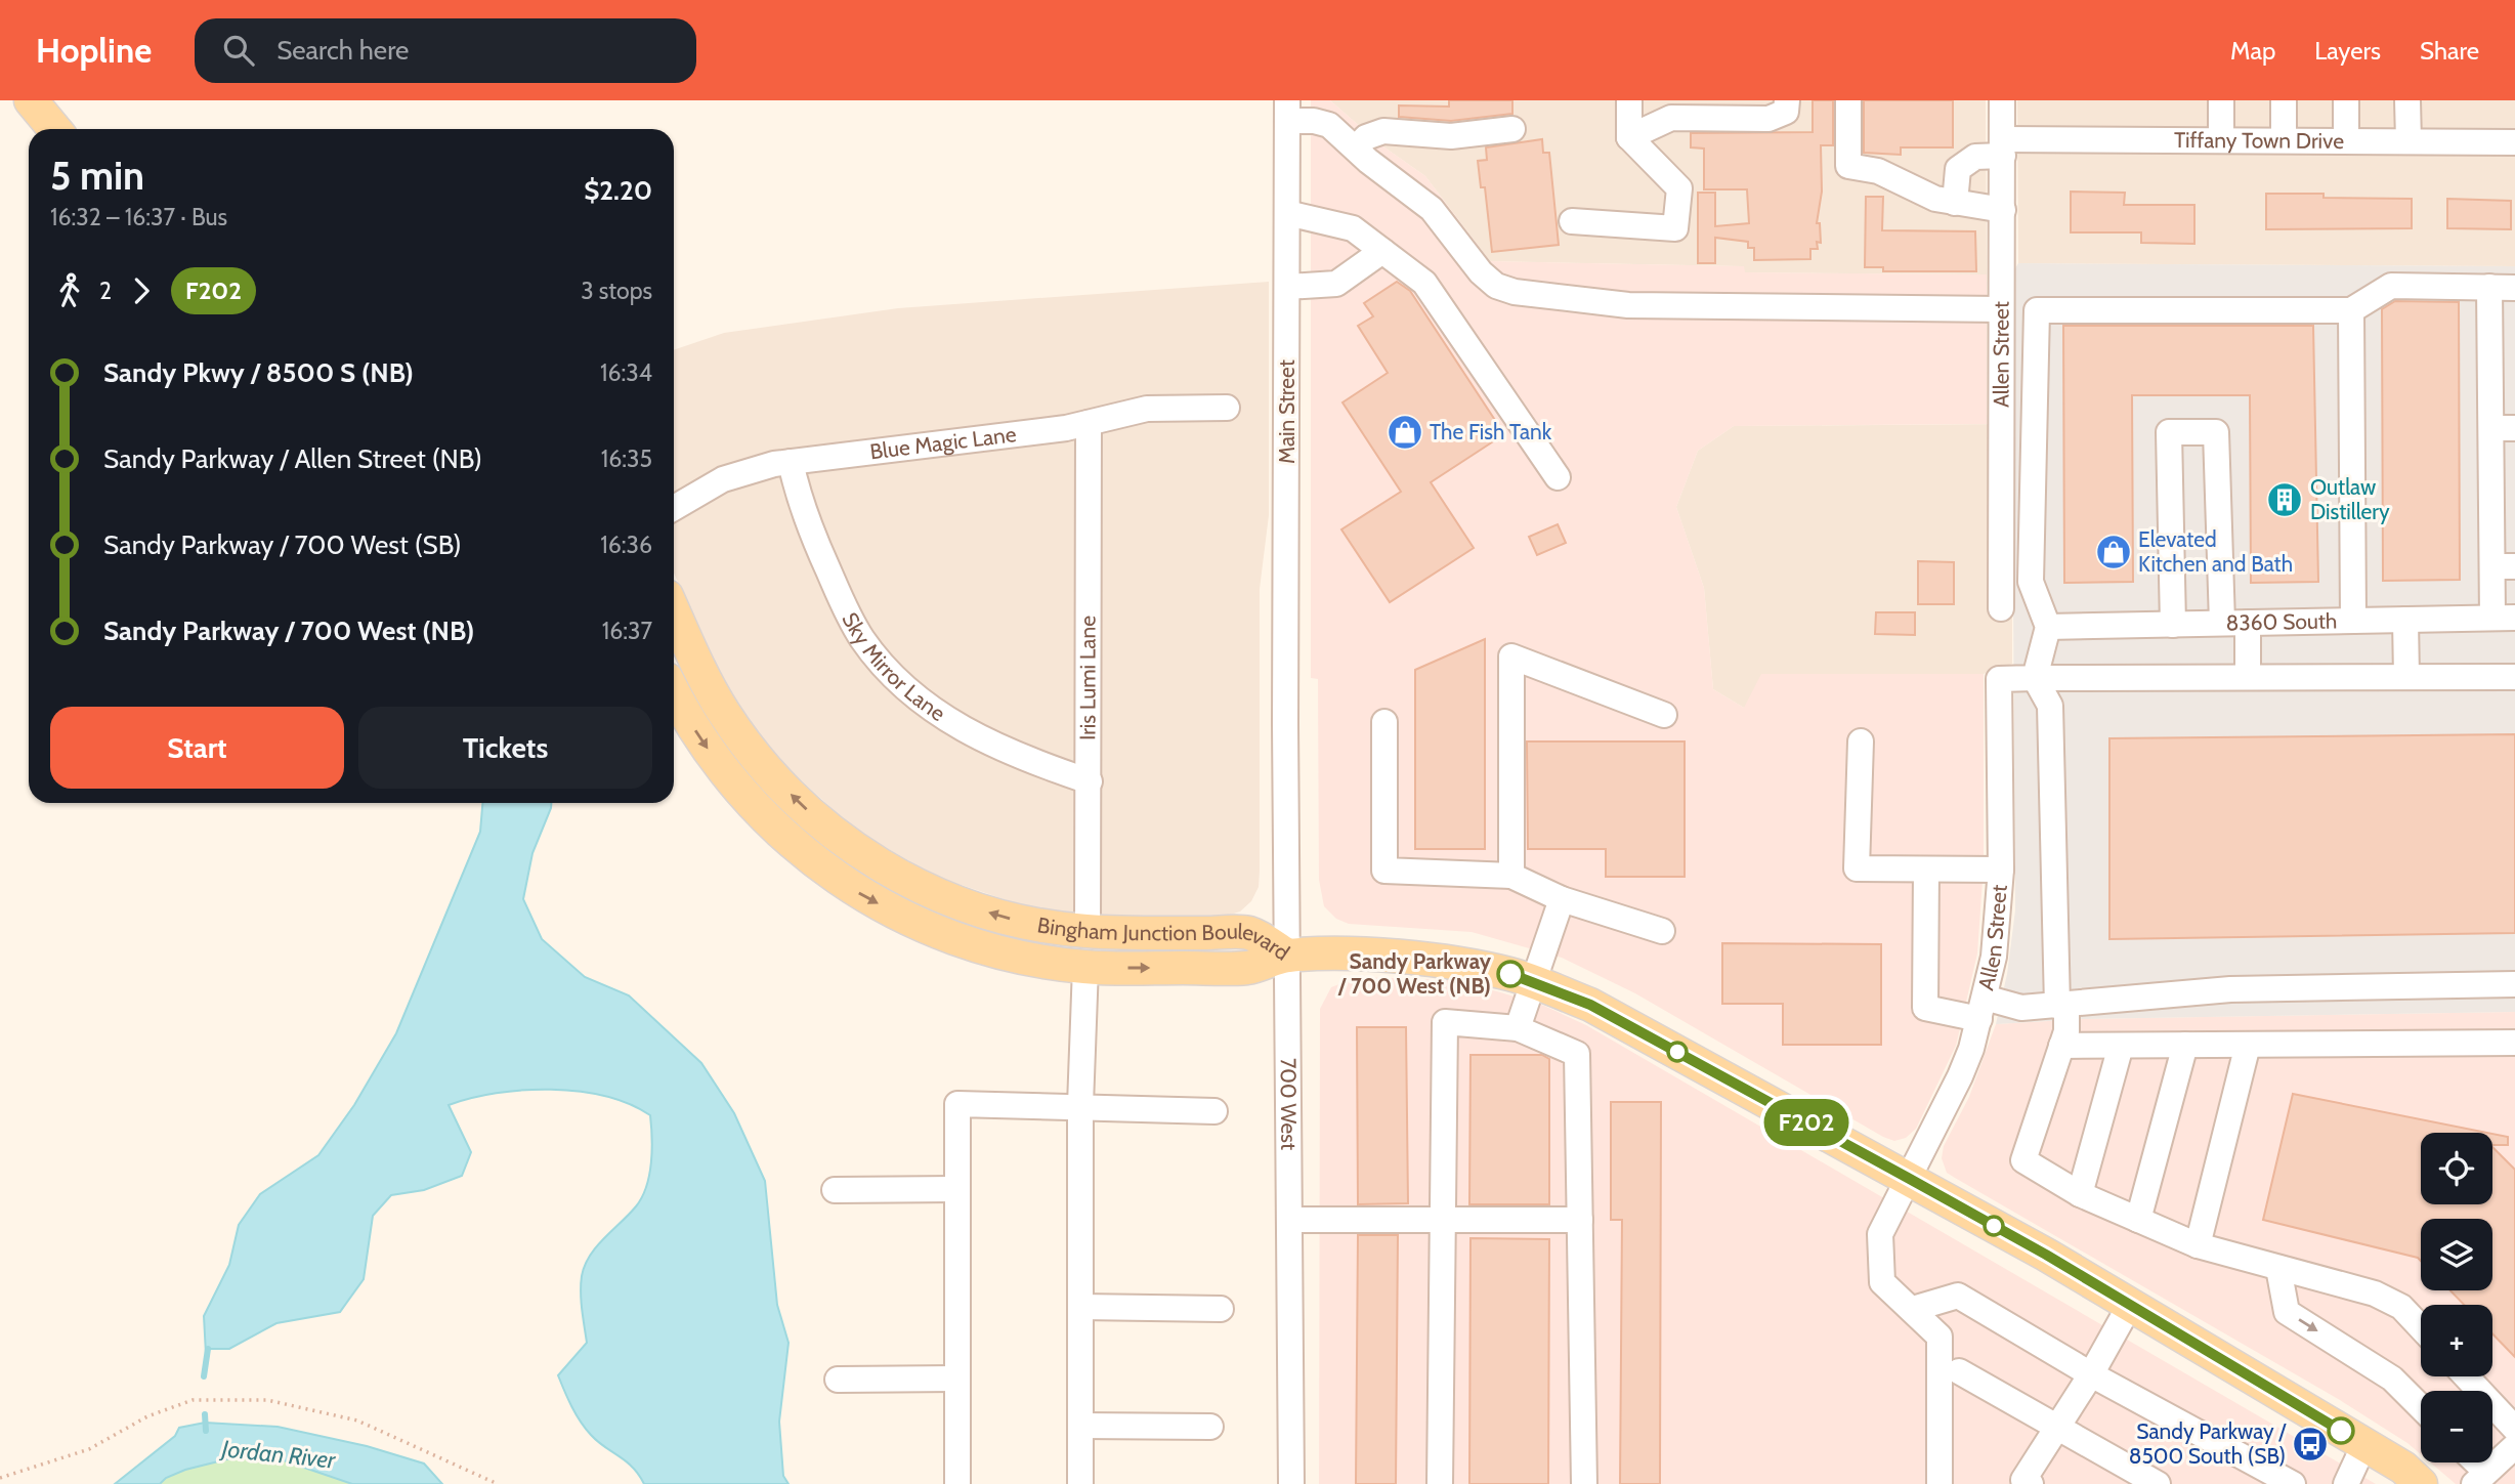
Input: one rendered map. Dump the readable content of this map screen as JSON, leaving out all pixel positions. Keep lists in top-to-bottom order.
{
  "streets": {
    "main road": ["Bingham Junction Boulevard"],
    "street": [
      "Tiffany Town Drive",
      "Allen Street",
      "Main Street",
      "Blue Magic Lane",
      "8360 South",
      "Sky Mirror Lane",
      "Iris Lumi Lane",
      "700 West"
    ]
  },
  "crossings": [
    ["Tiffany Town Drive", "Allen Street"],
    ["Main Street", "700 West"],
    ["Blue Magic Lane", "Sky Mirror Lane"],
    ["Blue Magic Lane", "Iris Lumi Lane"],
    ["Sky Mirror Lane", "Iris Lumi Lane"],
    ["Iris Lumi Lane", "Bingham Junction Boulevard"],
    ["Bingham Junction Boulevard", "700 West"]
  ],
  "water": ["Jordan River"],
  "places": {
    "shop": ["The Fish Tank", "Elevated Kitchen and Bath"],
    "building": ["Outlaw Distillery"],
    "other": ["Sandy Parkway / 700 West (NB)"],
    "bus stop": ["Sandy Parkway / 8500 South (SB)"]
  },
  "lines": ["bus line F202"],
  "page": {
    "header": "Hopline",
    "search": "Search here",
    "nav": ["Map", "Layers", "Share"],
    "on_map": "F202",
    "heading": ["5 min", "16:32 – 16:37 · Bus", "$2.20"],
    "legs": ["2", "F202", "3 stops"],
    "list": [
      {
        "name": "Sandy Pkwy / 8500 S (NB)",
        "value": "16:34"
      },
      {
        "name": "Sandy Parkway / Allen Street (NB)",
        "value": "16:35"
      },
      {
        "name": "Sandy Parkway / 700 West (SB)",
        "value": "16:36"
      },
      {
        "name": "Sandy Parkway / 700 West (NB)",
        "value": "16:37"
      }
    ],
    "buttons": ["Start", "Tickets"],
    "map_buttons": ["+", "−"]
  }
}
